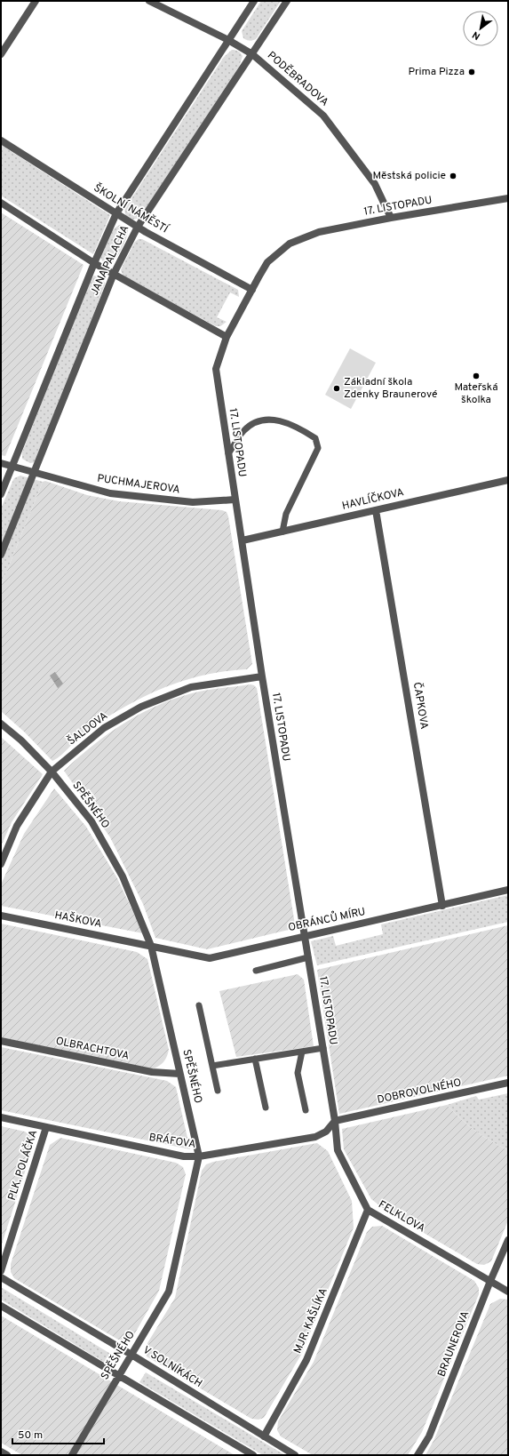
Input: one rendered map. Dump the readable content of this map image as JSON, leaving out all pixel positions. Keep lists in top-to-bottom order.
{
  "streets": {
    "street": [
      "PODĚBRADOVA",
      "17. LISTOPADU",
      "ŠKOLNÍ NÁMĚSTÍ",
      "JANA PALACHA",
      "PUCHMAJEROVA",
      "HAVLÍČKOVA",
      "ČAPKOVA",
      "ŠALDOVA",
      "SPĚŠNÉHO",
      "HAŠKOVA",
      "OBRÁNCŮ MÍRU",
      "OLBRACHTOVA",
      "DOBROVOLNÉHO",
      "BRÁFOVA",
      "PLK. POLÁČKA",
      "FELKLOVA",
      "MJR. KAŠLÍKA",
      "BRAUNEROVA",
      "V SOLNÍKÁCH"
    ]
  },
  "crossings": [
    ["PODĚBRADOVA", "17. LISTOPADU"],
    ["PODĚBRADOVA", "JANA PALACHA"],
    ["17. LISTOPADU", "ŠKOLNÍ NÁMĚSTÍ"],
    ["17. LISTOPADU", "PUCHMAJEROVA"],
    ["17. LISTOPADU", "HAVLÍČKOVA"],
    ["17. LISTOPADU", "ŠALDOVA"],
    ["17. LISTOPADU", "OBRÁNCŮ MÍRU"],
    ["17. LISTOPADU", "DOBROVOLNÉHO"],
    ["17. LISTOPADU", "BRÁFOVA"],
    ["17. LISTOPADU", "FELKLOVA"],
    ["ŠKOLNÍ NÁMĚSTÍ", "JANA PALACHA"],
    ["JANA PALACHA", "PUCHMAJEROVA"],
    ["HAVLÍČKOVA", "ČAPKOVA"],
    ["ČAPKOVA", "OBRÁNCŮ MÍRU"],
    ["ŠALDOVA", "SPĚŠNÉHO"],
    ["SPĚŠNÉHO", "HAŠKOVA"],
    ["SPĚŠNÉHO", "OBRÁNCŮ MÍRU"],
    ["SPĚŠNÉHO", "OLBRACHTOVA"],
    ["SPĚŠNÉHO", "BRÁFOVA"],
    ["SPĚŠNÉHO", "V SOLNÍKÁCH"],
    ["HAŠKOVA", "OBRÁNCŮ MÍRU"],
    ["DOBROVOLNÉHO", "BRÁFOVA"],
    ["DOBROVOLNÉHO", "FELKLOVA"],
    ["BRÁFOVA", "PLK. POLÁČKA"],
    ["BRÁFOVA", "FELKLOVA"],
    ["FELKLOVA", "MJR. KAŠLÍKA"],
    ["FELKLOVA", "BRAUNEROVA"],
    ["MJR. KAŠLÍKA", "V SOLNÍKÁCH"]
  ],
  "places": [
    "Prima Pizza",
    "Městská policie",
    "Mateřská školka",
    "Základní škola Zdenky Braunerové"
  ],
  "scale_bar": "50 m",
  "north": "bottom left"
}
